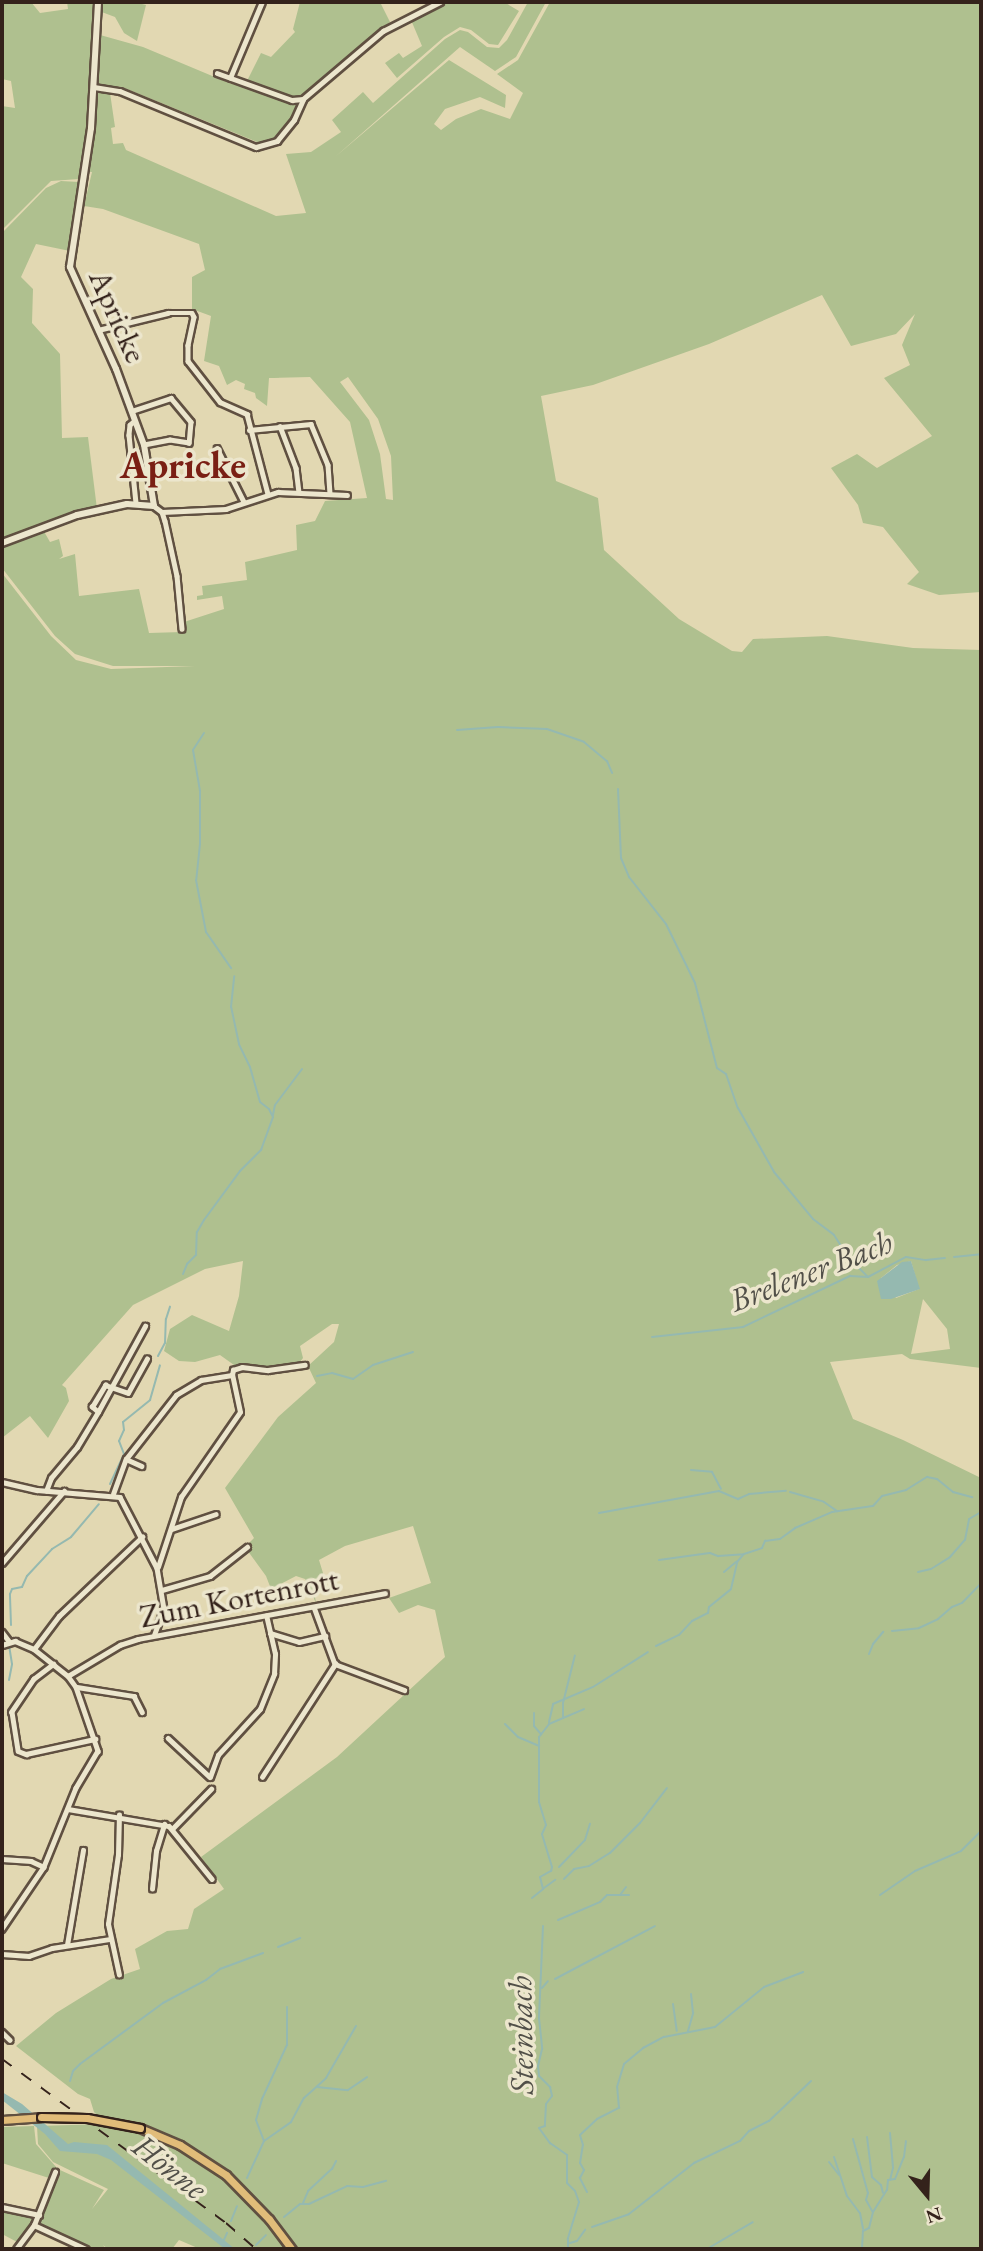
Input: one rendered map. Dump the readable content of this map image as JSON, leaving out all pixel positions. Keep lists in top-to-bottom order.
{
  "streets": {
    "street": ["Apricke", "Zum Kortenrott"]
  },
  "districts": ["Apricke"],
  "water": ["Brelener Bach", "Steinbach", "Hönne"],
  "north": "bottom"
}
